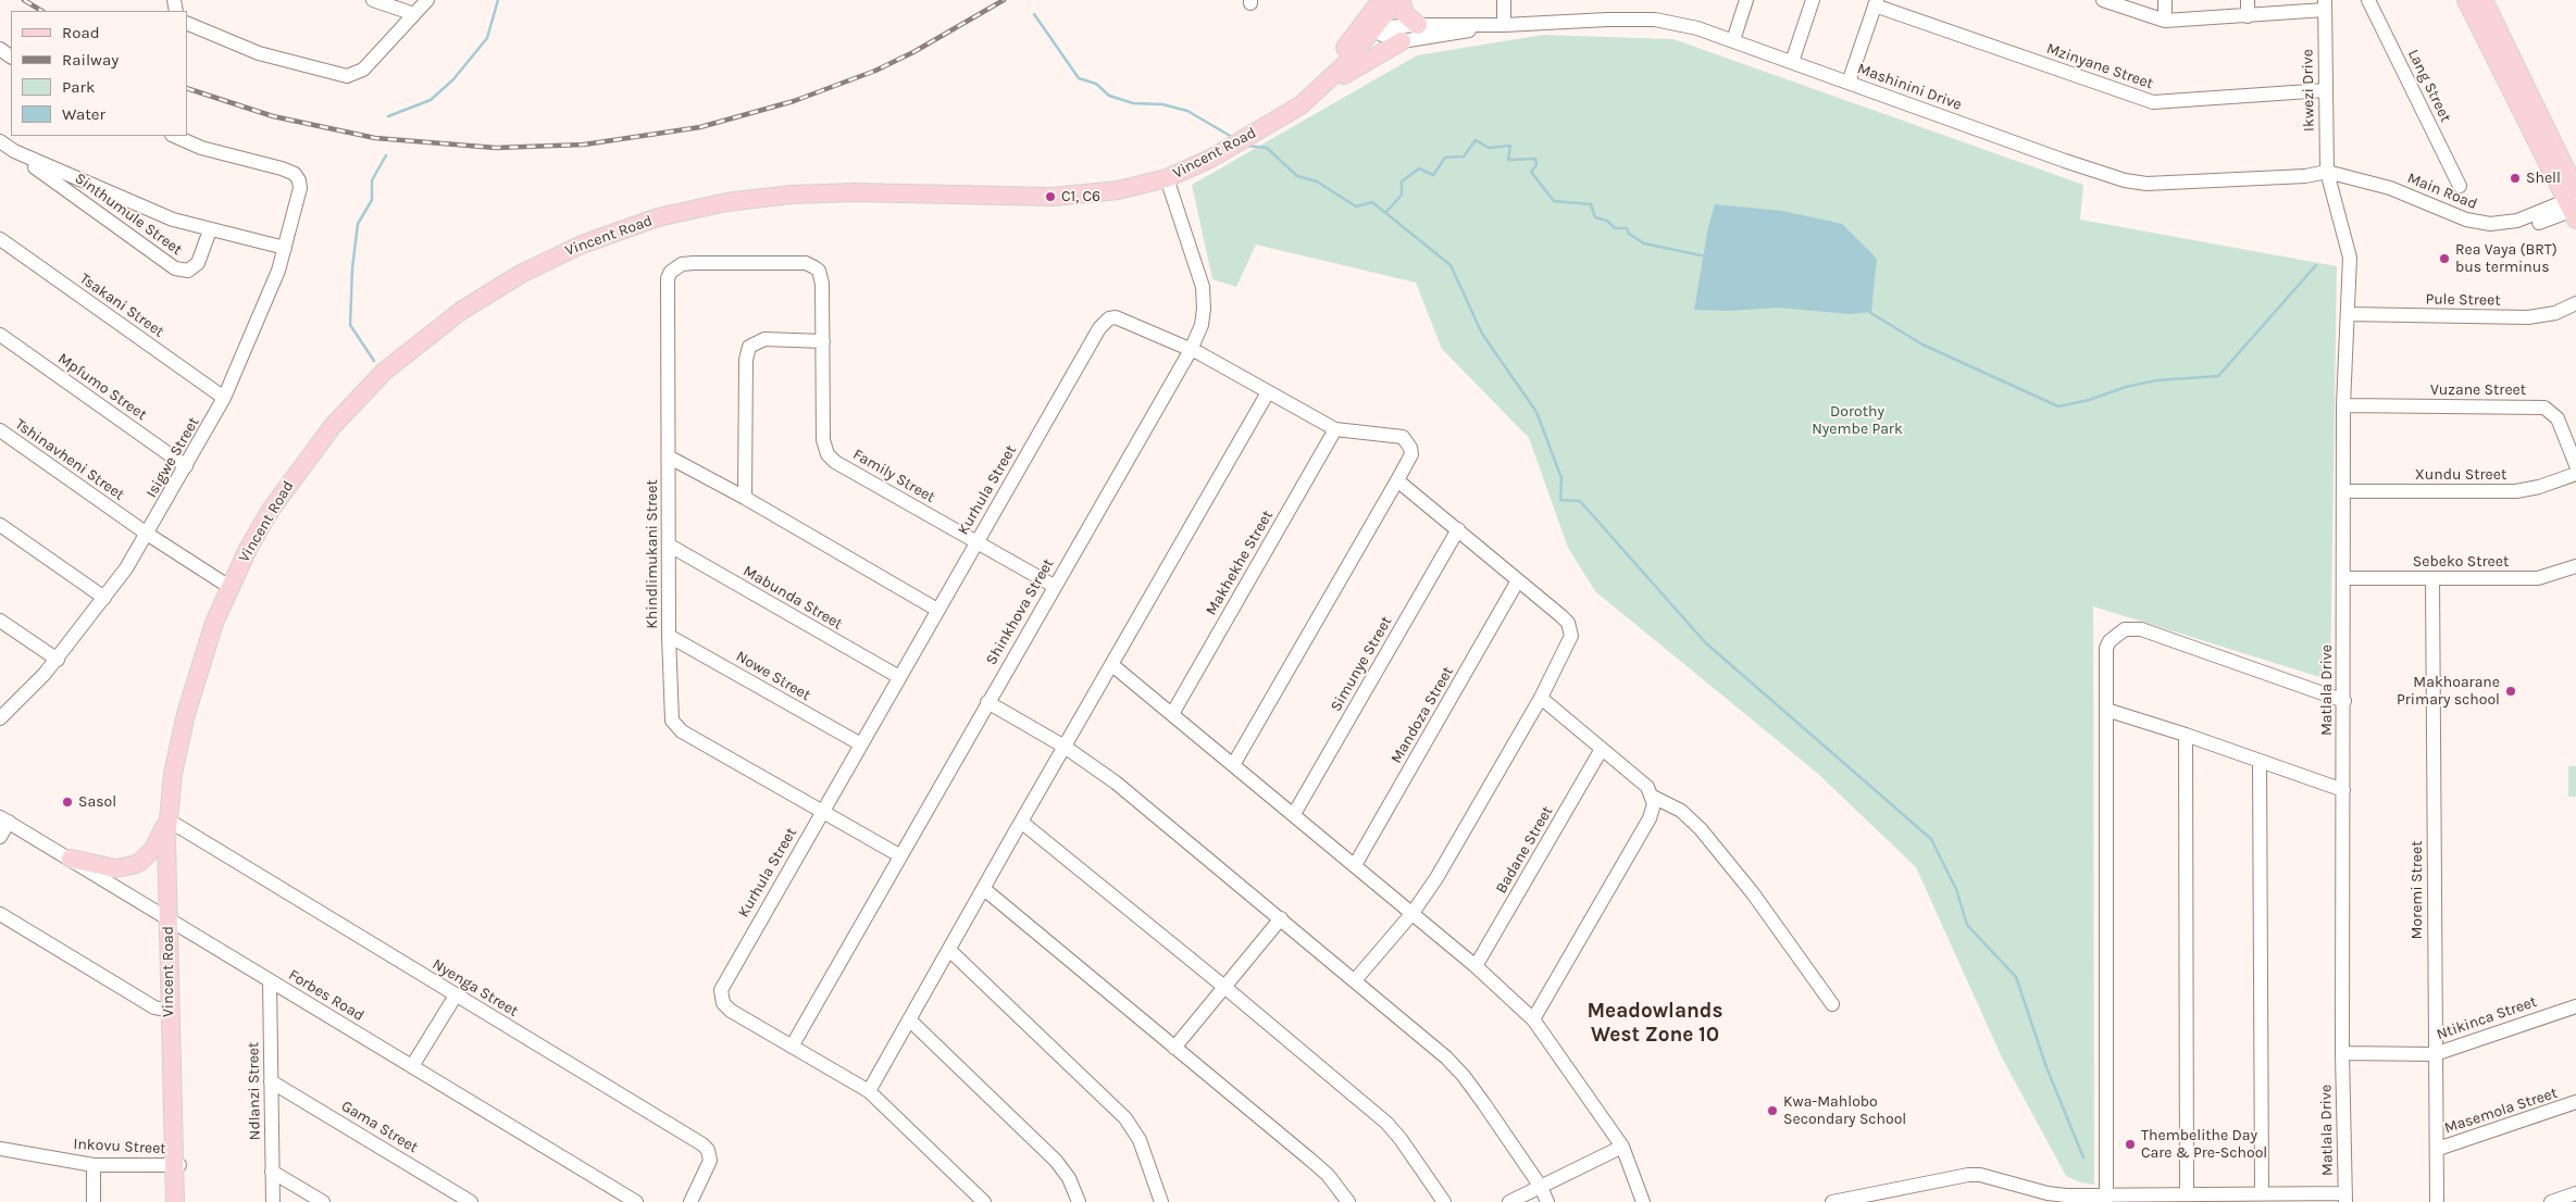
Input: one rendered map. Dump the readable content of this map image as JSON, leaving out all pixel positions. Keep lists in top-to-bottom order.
{
  "streets": {
    "main road": ["Vincent Road"],
    "street": [
      "Mzinyane Street",
      "Lang Street",
      "Mashinini Drive",
      "Ikwezi Drive",
      "Main Road",
      "Sinthumule Street",
      "Pule Street",
      "Tsakani Street",
      "Mpfumo Street",
      "Vuzane Street",
      "Isigwe Street",
      "Tshinavheni Street",
      "Xundu Street",
      "Family Street",
      "Kurhula Street",
      "Khindlimukani Street",
      "Sebeko Street",
      "Makhekhe Street",
      "Mabunda Street",
      "Shinkhova Street",
      "Simunye Street",
      "Nowe Street",
      "Matlala Drive",
      "Mandoza Street",
      "Badane Street",
      "Moremi Street",
      "Nyenga Street",
      "Forbes Road",
      "Ntikinca Street",
      "Ndlanzi Street",
      "Masemola Street",
      "Gama Street",
      "Inkovu Street"
    ]
  },
  "crossings": [
    ["Mzinyane Street", "Ikwezi Drive"],
    ["Mashinini Drive", "Ikwezi Drive"],
    ["Mashinini Drive", "Vincent Road"],
    ["Mashinini Drive", "Main Road"],
    ["Mashinini Drive", "Matlala Drive"],
    ["Ikwezi Drive", "Main Road"],
    ["Ikwezi Drive", "Matlala Drive"],
    ["Vincent Road", "Tshinavheni Street"],
    ["Vincent Road", "Shinkhova Street"],
    ["Vincent Road", "Nyenga Street"],
    ["Vincent Road", "Forbes Road"],
    ["Vincent Road", "Inkovu Street"],
    ["Main Road", "Matlala Drive"],
    ["Sinthumule Street", "Isigwe Street"],
    ["Pule Street", "Matlala Drive"],
    ["Tsakani Street", "Isigwe Street"],
    ["Mpfumo Street", "Isigwe Street"],
    ["Vuzane Street", "Matlala Drive"],
    ["Isigwe Street", "Tshinavheni Street"],
    ["Xundu Street", "Matlala Drive"],
    ["Family Street", "Kurhula Street"],
    ["Family Street", "Khindlimukani Street"],
    ["Family Street", "Shinkhova Street"],
    ["Kurhula Street", "Khindlimukani Street"],
    ["Kurhula Street", "Makhekhe Street"],
    ["Kurhula Street", "Mabunda Street"],
    ["Kurhula Street", "Shinkhova Street"],
    ["Kurhula Street", "Nowe Street"],
    ["Khindlimukani Street", "Mabunda Street"],
    ["Khindlimukani Street", "Shinkhova Street"],
    ["Khindlimukani Street", "Nowe Street"],
    ["Sebeko Street", "Matlala Drive"],
    ["Sebeko Street", "Moremi Street"],
    ["Matlala Drive", "Ntikinca Street"],
    ["Moremi Street", "Ntikinca Street"],
    ["Moremi Street", "Masemola Street"],
    ["Forbes Road", "Ndlanzi Street"],
    ["Ndlanzi Street", "Gama Street"]
  ],
  "districts": ["Meadowlands West Zone 10"],
  "parks": ["Dorothy Nyembe Park"],
  "places": [
    "Shell",
    "C1, C6",
    "Rea Vaya (BRT) bus terminus",
    "Makhoarane Primary school",
    "Sasol",
    "Kwa-Mahlobo Secondary School",
    "Thembelithe Day Care & Pre-School"
  ],
  "legend": [
    "Road",
    "Railway",
    "Park",
    "Water"
  ]
}
